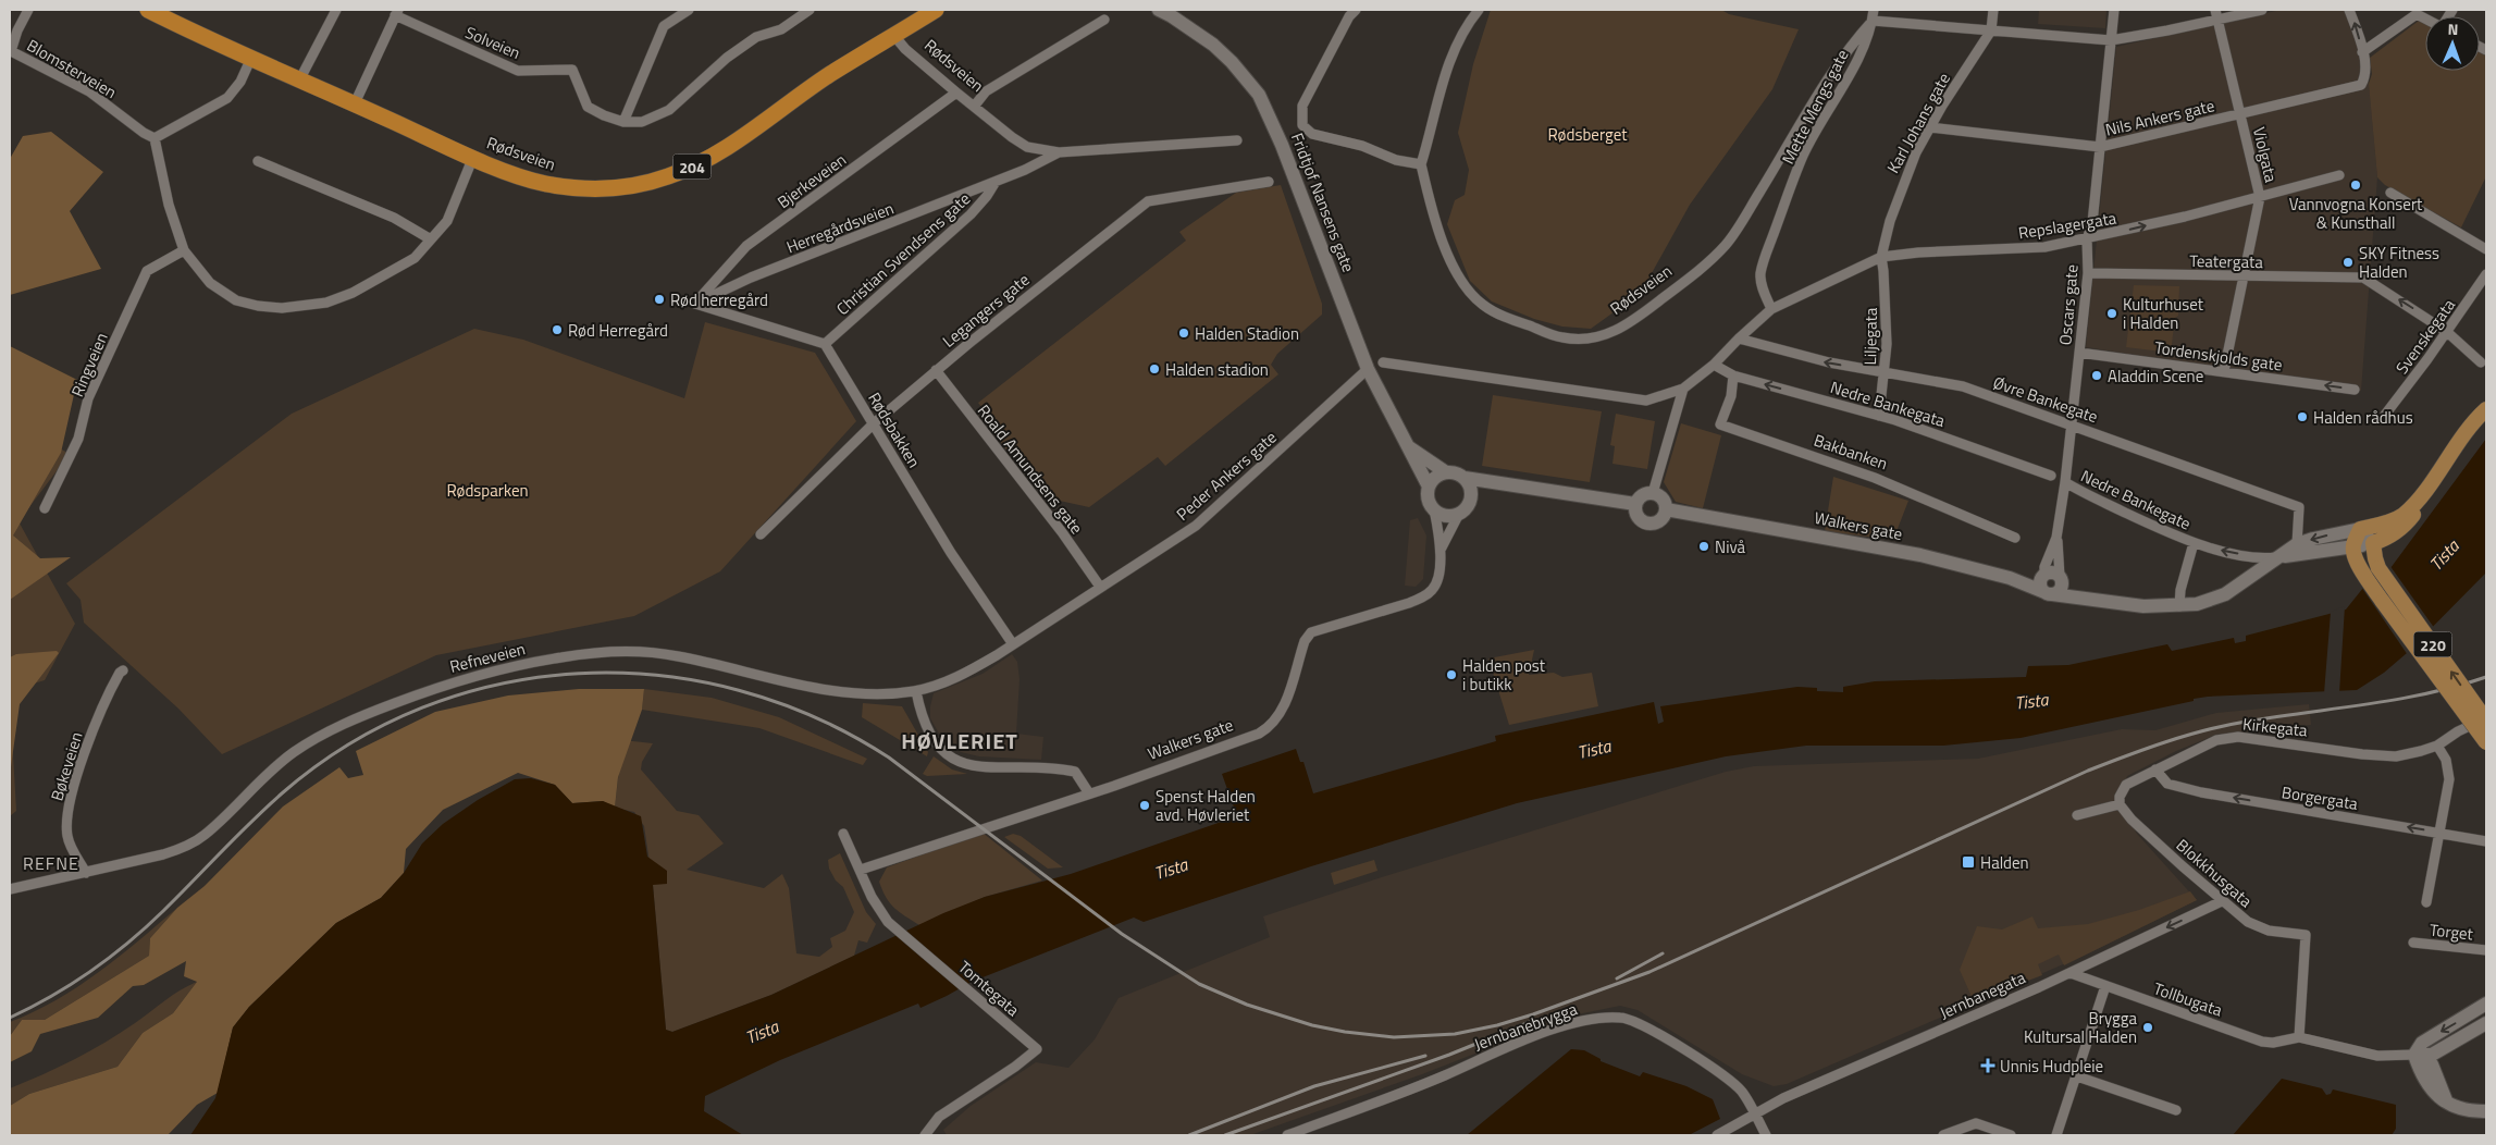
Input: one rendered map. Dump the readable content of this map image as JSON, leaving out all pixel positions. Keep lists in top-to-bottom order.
{
  "streets": {
    "highway": ["Rødsveien", "204"],
    "main road": ["220"],
    "street": [
      "Solveien",
      "Blomsterveien",
      "Mette Mengs gate",
      "Nils Ankers gate",
      "Karl Johans gate",
      "Violgata",
      "Bjerkeveien",
      "Fridtjof Nansens gate",
      "Repslagergata",
      "Herregårdsveien",
      "Christian Svendsens gate",
      "Teatergata",
      "Oscars gate",
      "Legangers gate",
      "Liljegata",
      "Svenskegata",
      "Tordenskjolds gate",
      "Ringveien",
      "Øvre Bankegate",
      "Nedre Bankegata",
      "Rødsbakken",
      "Bakbanken",
      "Roald Amundsens gate",
      "Peder Ankers gate",
      "Nedre Bankegate",
      "Walkers gate",
      "Refneveien",
      "Kirkegata",
      "Bøkeveien",
      "Borgergata",
      "Blokkhusgata",
      "Torget",
      "Tomtegata",
      "Jernbanegata",
      "Tollbugata",
      "Jernbanebrygga"
    ]
  },
  "crossings": [
    ["Rødsveien", "Mette Mengs gate"],
    ["Rødsveien", "204"],
    ["Rødsveien", "Bjerkeveien"],
    ["Rødsveien", "Herregårdsveien"],
    ["Rødsveien", "Christian Svendsens gate"],
    ["Mette Mengs gate", "Repslagergata"],
    ["Nils Ankers gate", "Karl Johans gate"],
    ["Nils Ankers gate", "Violgata"],
    ["Nils Ankers gate", "Oscars gate"],
    ["Karl Johans gate", "Repslagergata"],
    ["Karl Johans gate", "Liljegata"],
    ["Violgata", "Repslagergata"],
    ["Violgata", "Teatergata"],
    ["Violgata", "Tordenskjolds gate"],
    ["Bjerkeveien", "Herregårdsveien"],
    ["Fridtjof Nansens gate", "Peder Ankers gate"],
    ["Fridtjof Nansens gate", "Walkers gate"],
    ["Repslagergata", "Oscars gate"],
    ["Repslagergata", "Liljegata"],
    ["Repslagergata", "Øvre Bankegate"],
    ["Repslagergata", "Nedre Bankegata"],
    ["Herregårdsveien", "Christian Svendsens gate"],
    ["Christian Svendsens gate", "Rødsbakken"],
    ["Teatergata", "Oscars gate"],
    ["Teatergata", "Svenskegata"],
    ["Oscars gate", "Tordenskjolds gate"],
    ["Oscars gate", "Øvre Bankegate"],
    ["Oscars gate", "Nedre Bankegate"],
    ["Oscars gate", "Walkers gate"],
    ["Legangers gate", "Rødsbakken"],
    ["Legangers gate", "Roald Amundsens gate"],
    ["Liljegata", "Øvre Bankegate"],
    ["Liljegata", "Nedre Bankegata"],
    ["Nedre Bankegata", "Bakbanken"],
    ["Rødsbakken", "Peder Ankers gate"],
    ["Rødsbakken", "Refneveien"],
    ["Roald Amundsens gate", "Peder Ankers gate"],
    ["Peder Ankers gate", "Refneveien"],
    ["Walkers gate", "Tomtegata"],
    ["220", "Kirkegata"],
    ["Refneveien", "Bøkeveien"],
    ["Kirkegata", "Borgergata"],
    ["Kirkegata", "Blokkhusgata"],
    ["Blokkhusgata", "Jernbanegata"],
    ["Blokkhusgata", "Tollbugata"],
    ["Jernbanegata", "Tollbugata"],
    ["Jernbanegata", "Jernbanebrygga"]
  ],
  "one_way": [
    "Teatergata",
    "Tordenskjolds gate",
    "Nedre Bankegata",
    "Borgergata"
  ],
  "districts": ["HØVLERIET", "REFNE"],
  "water": ["Tista"],
  "parks": ["Rødsberget", "Rødsparken"],
  "places": {
    "other": [
      "Vannvogna Konsert & Kunsthall",
      "SKY Fitness Halden",
      "Rød herregård",
      "Kulturhuset i Halden",
      "Rød Herregård",
      "Halden Stadion",
      "Halden stadion",
      "Aladdin Scene",
      "Halden rådhus",
      "Nivå",
      "Halden post i butikk",
      "Spenst Halden avd. Høvleriet",
      "Brygga Kultursal Halden"
    ],
    "transit": ["Halden"],
    "health": ["Unnis Hudpleie"]
  },
  "north": "top"
}
